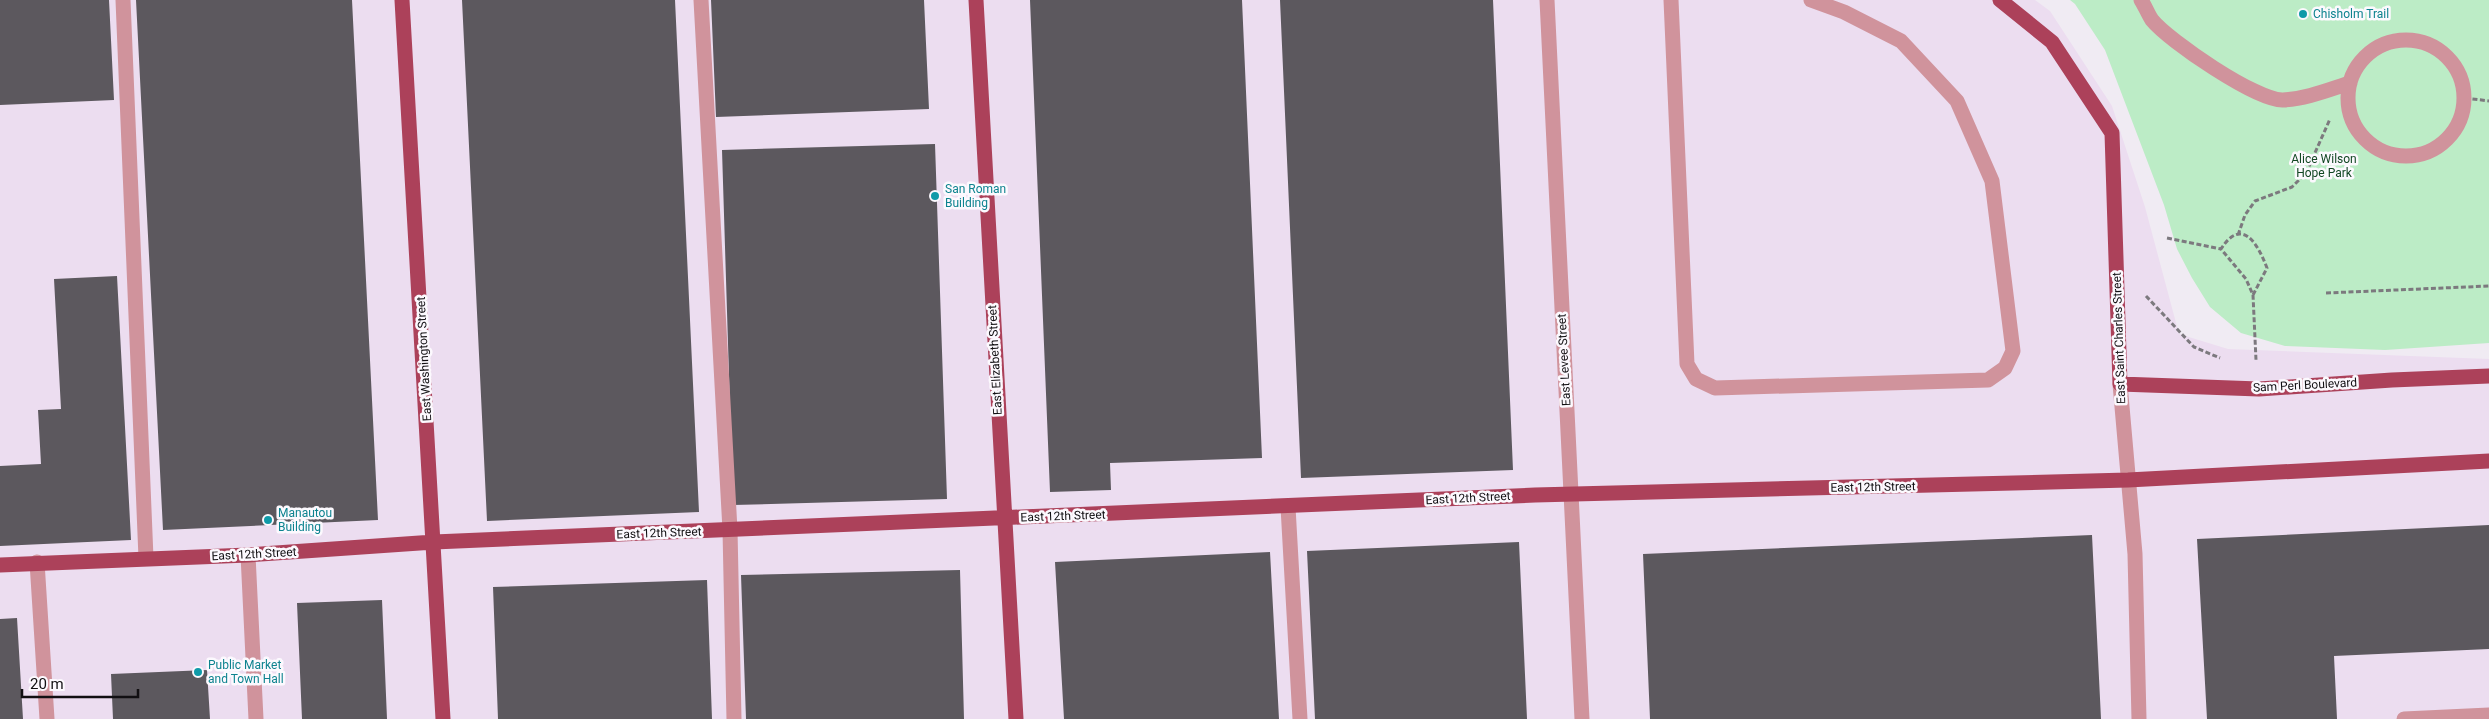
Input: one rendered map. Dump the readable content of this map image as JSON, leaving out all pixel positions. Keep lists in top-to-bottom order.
{
  "streets": {
    "main road": [
      "East Saint Charles Street",
      "East Washington Street",
      "East Elizabeth Street",
      "Sam Perl Boulevard",
      "East 12th Street"
    ],
    "street": ["East Levee Street"]
  },
  "crossings": [
    ["East Saint Charles Street", "Sam Perl Boulevard"],
    ["East Saint Charles Street", "East 12th Street"],
    ["East Washington Street", "East 12th Street"],
    ["East Elizabeth Street", "East 12th Street"],
    ["East Levee Street", "East 12th Street"]
  ],
  "parks": ["Alice Wilson Hope Park"],
  "places": [
    "Chisholm Trail",
    "San Roman Building",
    "Manautou Building",
    "Public Market and Town Hall"
  ],
  "scale_bar": "20 m"
}
